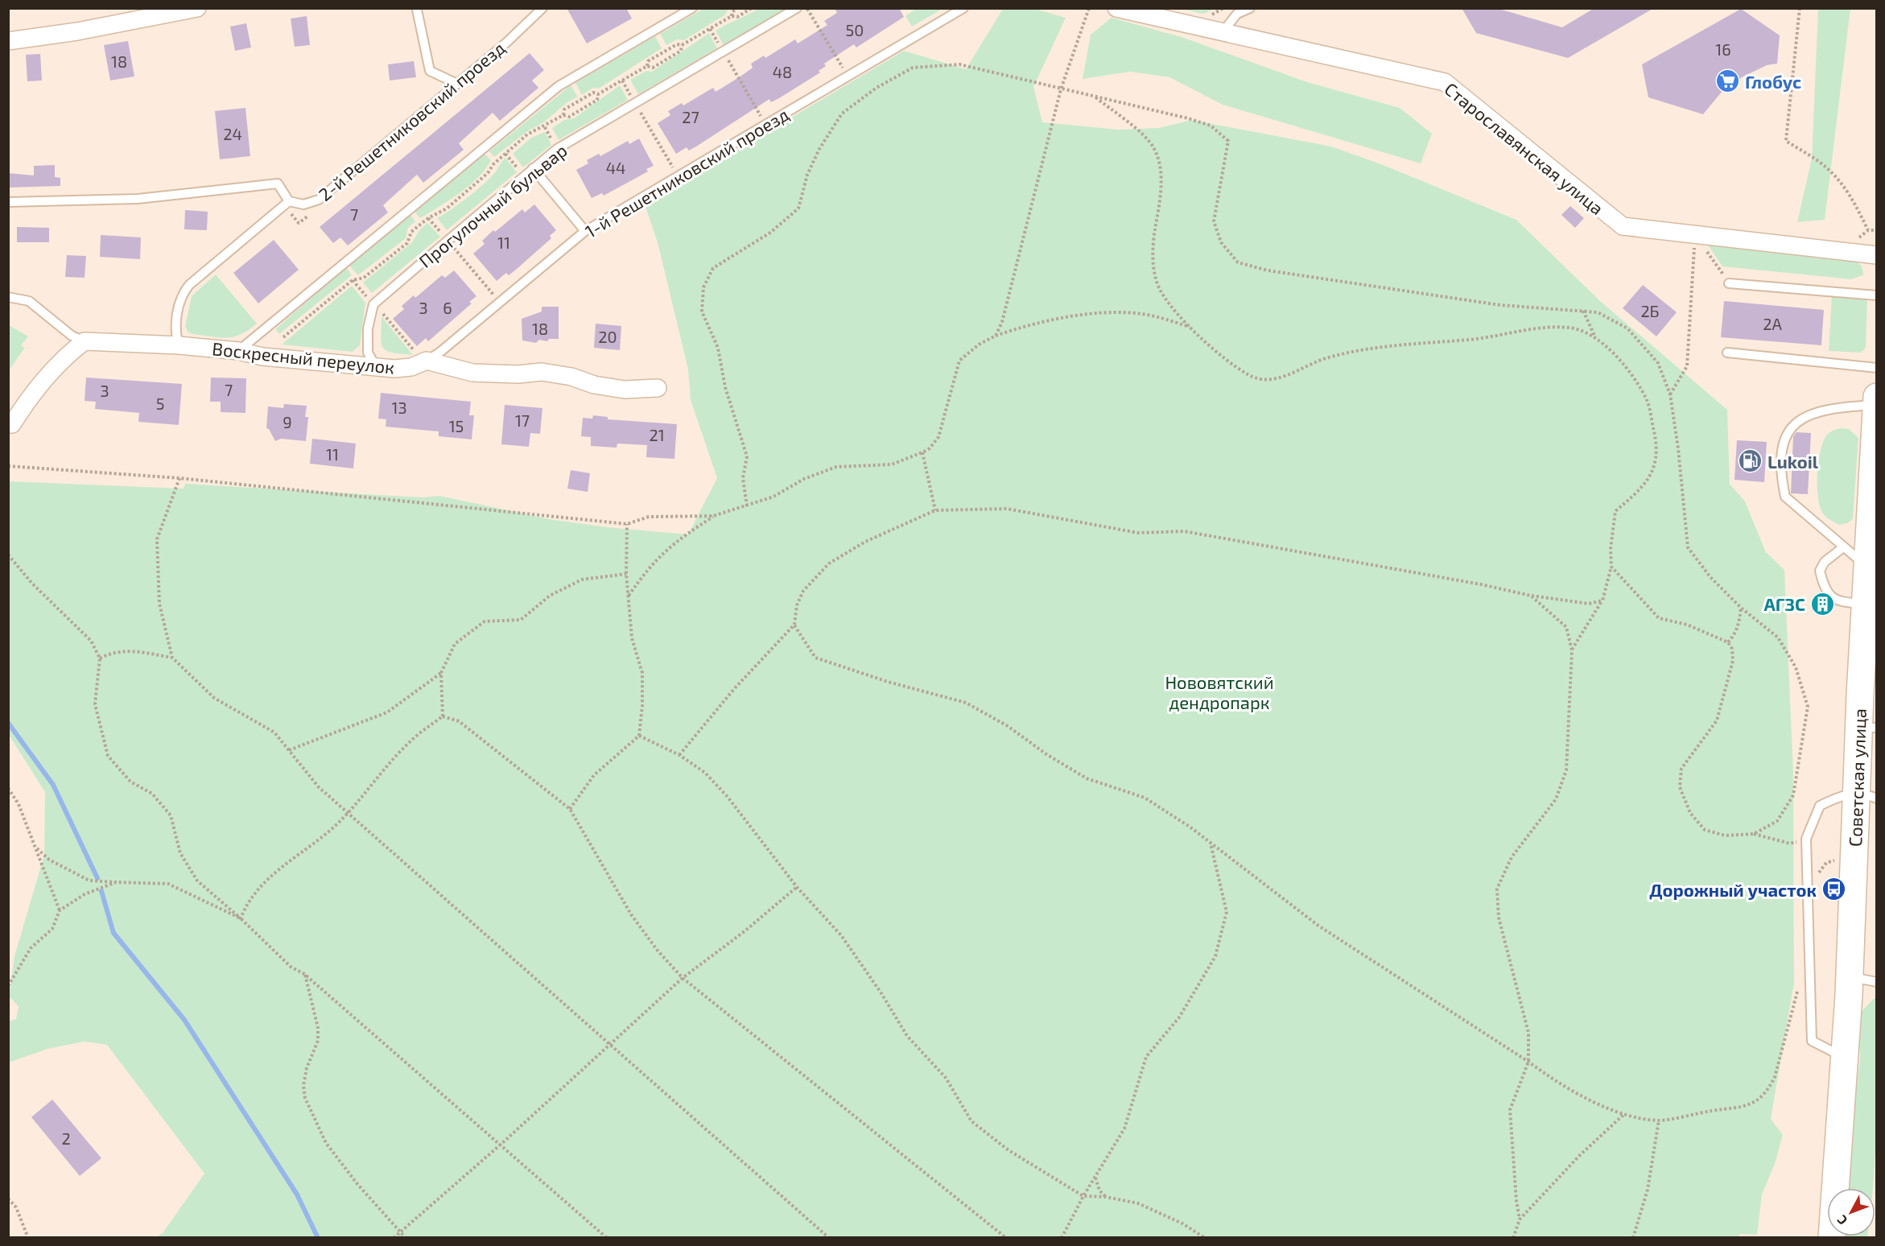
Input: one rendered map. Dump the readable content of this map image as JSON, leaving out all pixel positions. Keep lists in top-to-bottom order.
{
  "streets": {
    "main road": ["Советская улица"],
    "street": ["Старославянская улица", "Воскресный переулок"],
    "lane": ["2-й Решетниковский проезд", "1-й Решетниковский проезд", "Прогулочный бульвар"]
  },
  "crossings": [
    ["1-й Решетниковский проезд", "Воскресный переулок"]
  ],
  "parks": ["Нововятский дендропарк"],
  "places": {
    "supermarket": ["Глобус"],
    "fuel station": ["Lukoil"],
    "building": ["АГЗС"],
    "bus stop": ["Дорожный участок"]
  },
  "house_numbers": [
    "50",
    "16",
    "18",
    "48",
    "27",
    "24",
    "44",
    "7",
    "11",
    "3",
    "6",
    "2Б",
    "2А",
    "18",
    "20",
    "7",
    "3",
    "5",
    "13",
    "17",
    "9",
    "15",
    "21",
    "11",
    "2"
  ],
  "north": "bottom left"
}
